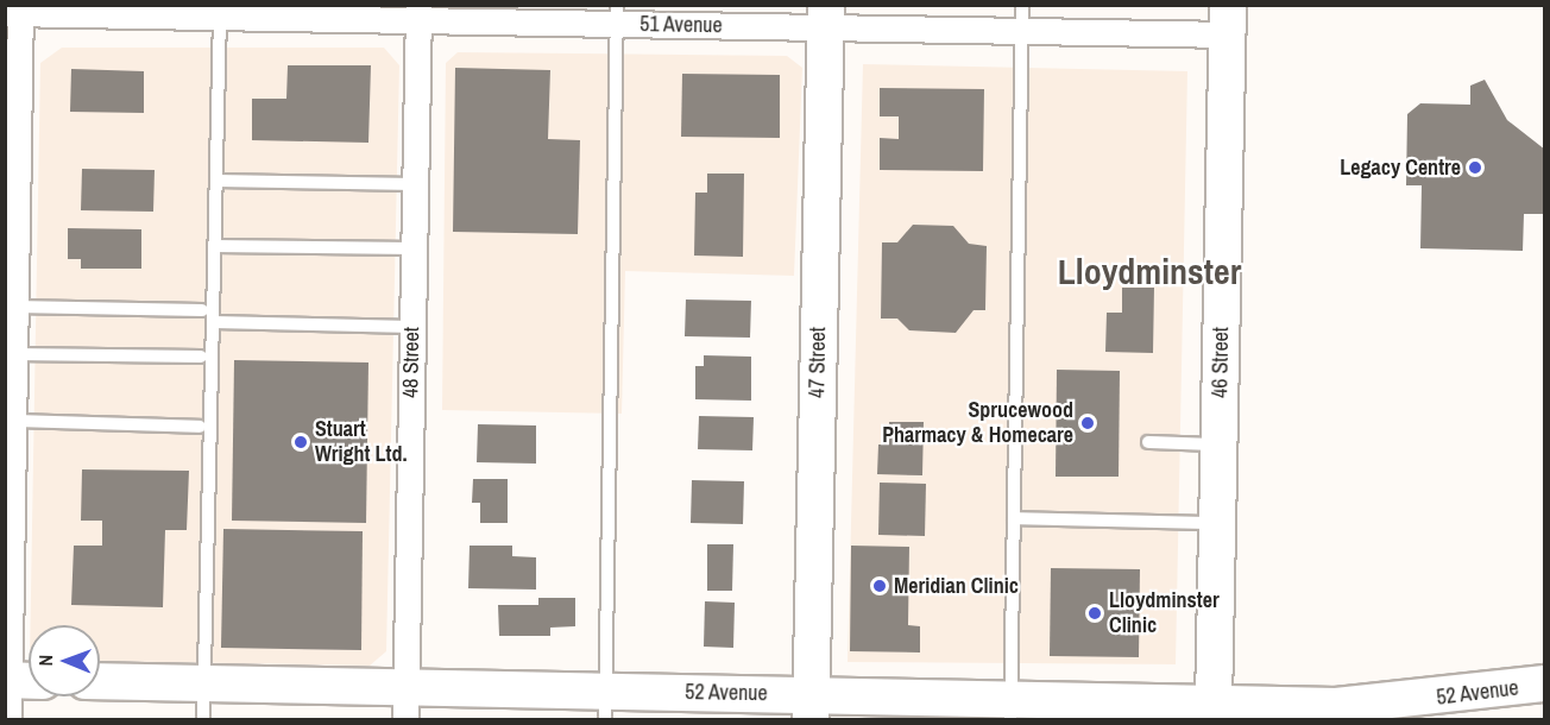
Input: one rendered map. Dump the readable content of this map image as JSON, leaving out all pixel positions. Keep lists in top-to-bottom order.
{
  "streets": {
    "street": [
      "51 Avenue",
      "48 Street",
      "47 Street",
      "46 Street",
      "52 Avenue"
    ]
  },
  "crossings": [
    ["51 Avenue", "48 Street"],
    ["51 Avenue", "47 Street"],
    ["51 Avenue", "46 Street"],
    ["48 Street", "52 Avenue"],
    ["47 Street", "52 Avenue"],
    ["46 Street", "52 Avenue"]
  ],
  "districts": ["Lloydminster"],
  "places": [
    "Legacy Centre",
    "Sprucewood Pharmacy & Homecare",
    "Stuart Wright Ltd.",
    "Meridian Clinic",
    "Lloydminster Clinic"
  ],
  "north": "left"
}
